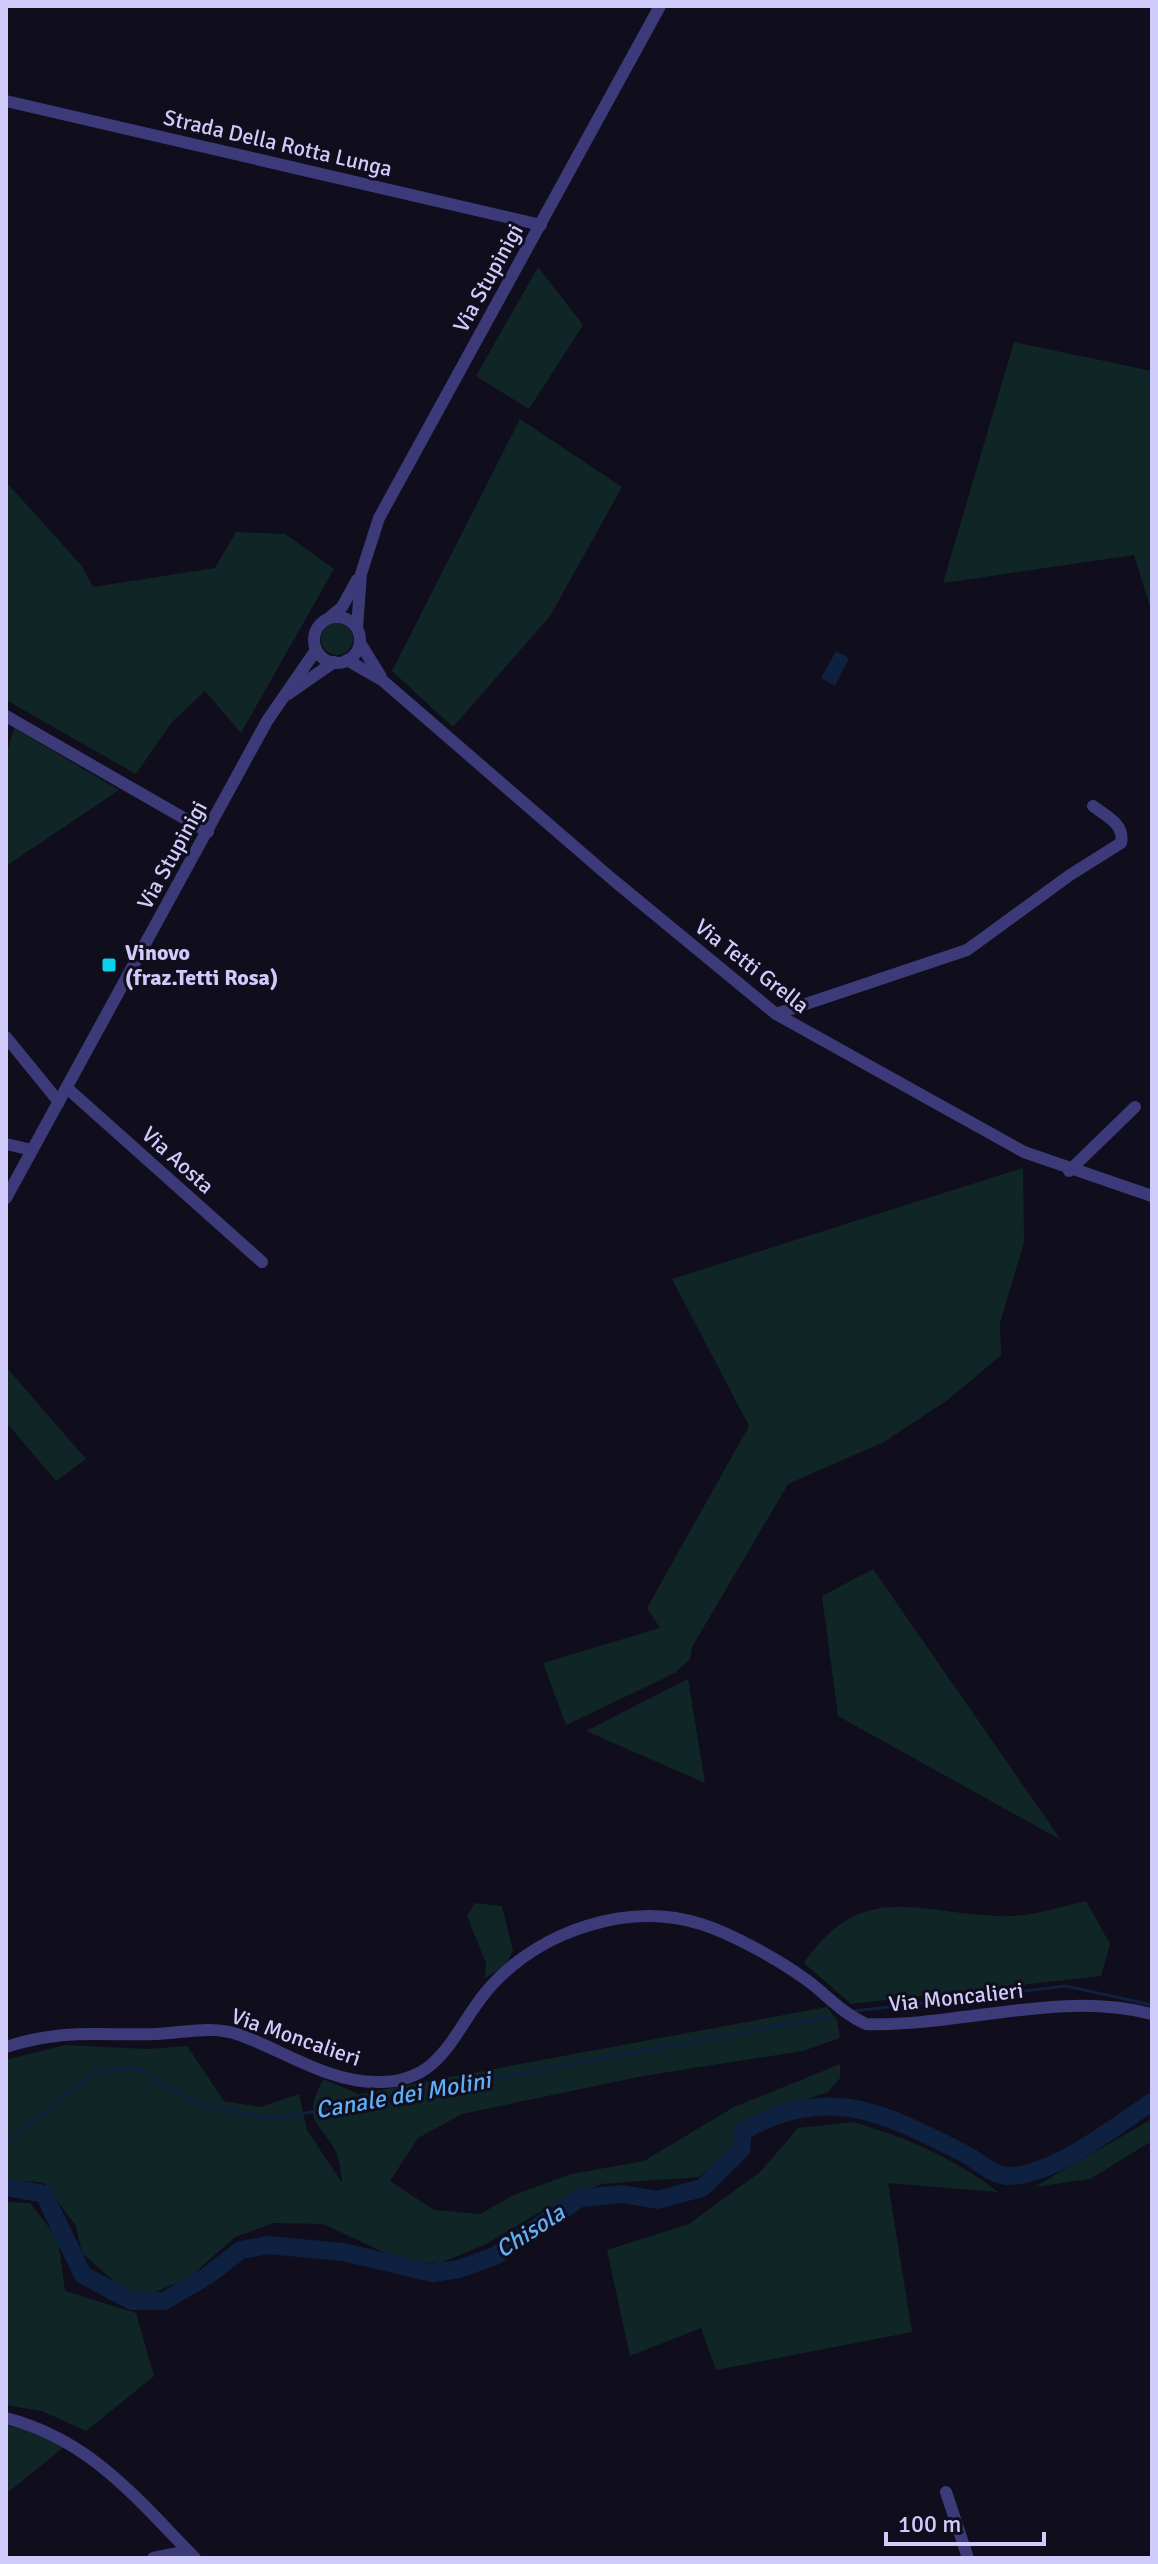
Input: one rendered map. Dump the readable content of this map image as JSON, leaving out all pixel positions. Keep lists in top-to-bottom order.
{
  "streets": {
    "street": [
      "Strada Della Rotta Lunga",
      "Via Stupinigi",
      "Via Tetti Grella",
      "Via Aosta",
      "Via Moncalieri"
    ]
  },
  "crossings": [
    ["Strada Della Rotta Lunga", "Via Stupinigi"],
    ["Via Stupinigi", "Via Tetti Grella"],
    ["Via Stupinigi", "Via Aosta"]
  ],
  "water": ["Canale dei Molini", "Chisola"],
  "places": {
    "transit": ["Vinovo (fraz.Tetti Rosa)"]
  },
  "scale_bar": "100 m"
}
